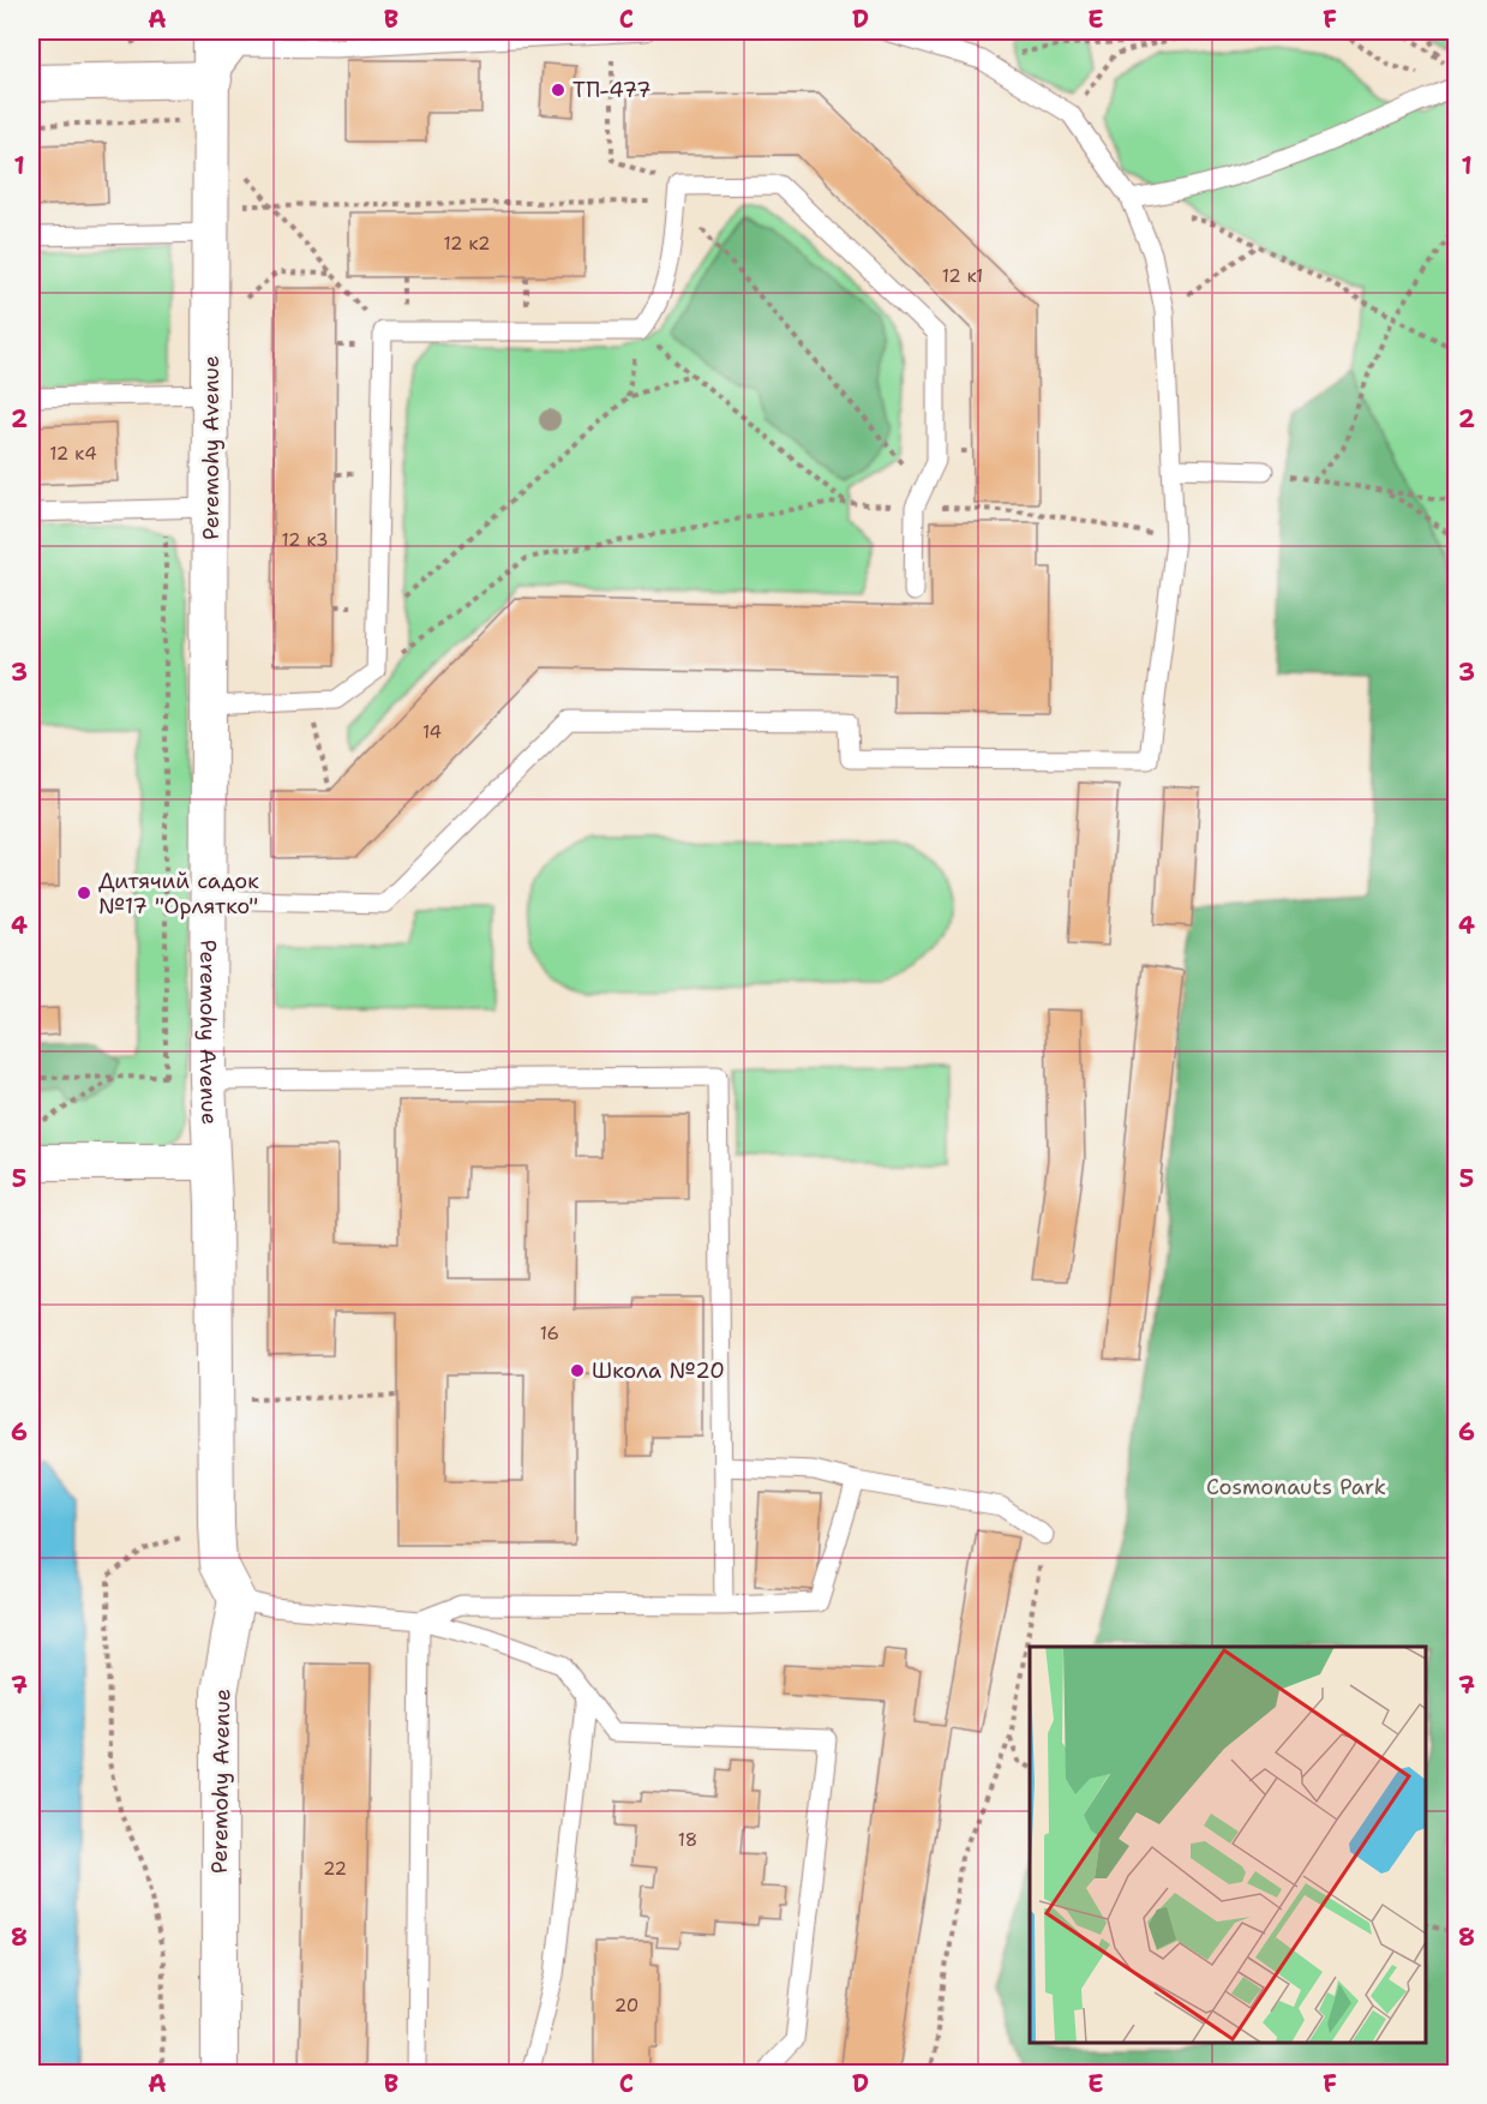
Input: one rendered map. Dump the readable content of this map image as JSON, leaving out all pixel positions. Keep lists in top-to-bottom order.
{
  "streets": {
    "street": ["Peremohy Avenue"]
  },
  "parks": ["Cosmonauts Park"],
  "places": ["ТП-477", "Дитячий садок №17 \"Орлятко\"", "Школа №20"],
  "house_numbers": [
    "12 к2",
    "12 к1",
    "12 к4",
    "12 к3",
    "14",
    "16",
    "18",
    "22",
    "20"
  ],
  "grid": {
    "columns": [
      "A",
      "B",
      "C",
      "D",
      "E",
      "F"
    ],
    "rows": [
      "1",
      "2",
      "3",
      "4",
      "5",
      "6",
      "7",
      "8"
    ]
  }
}
